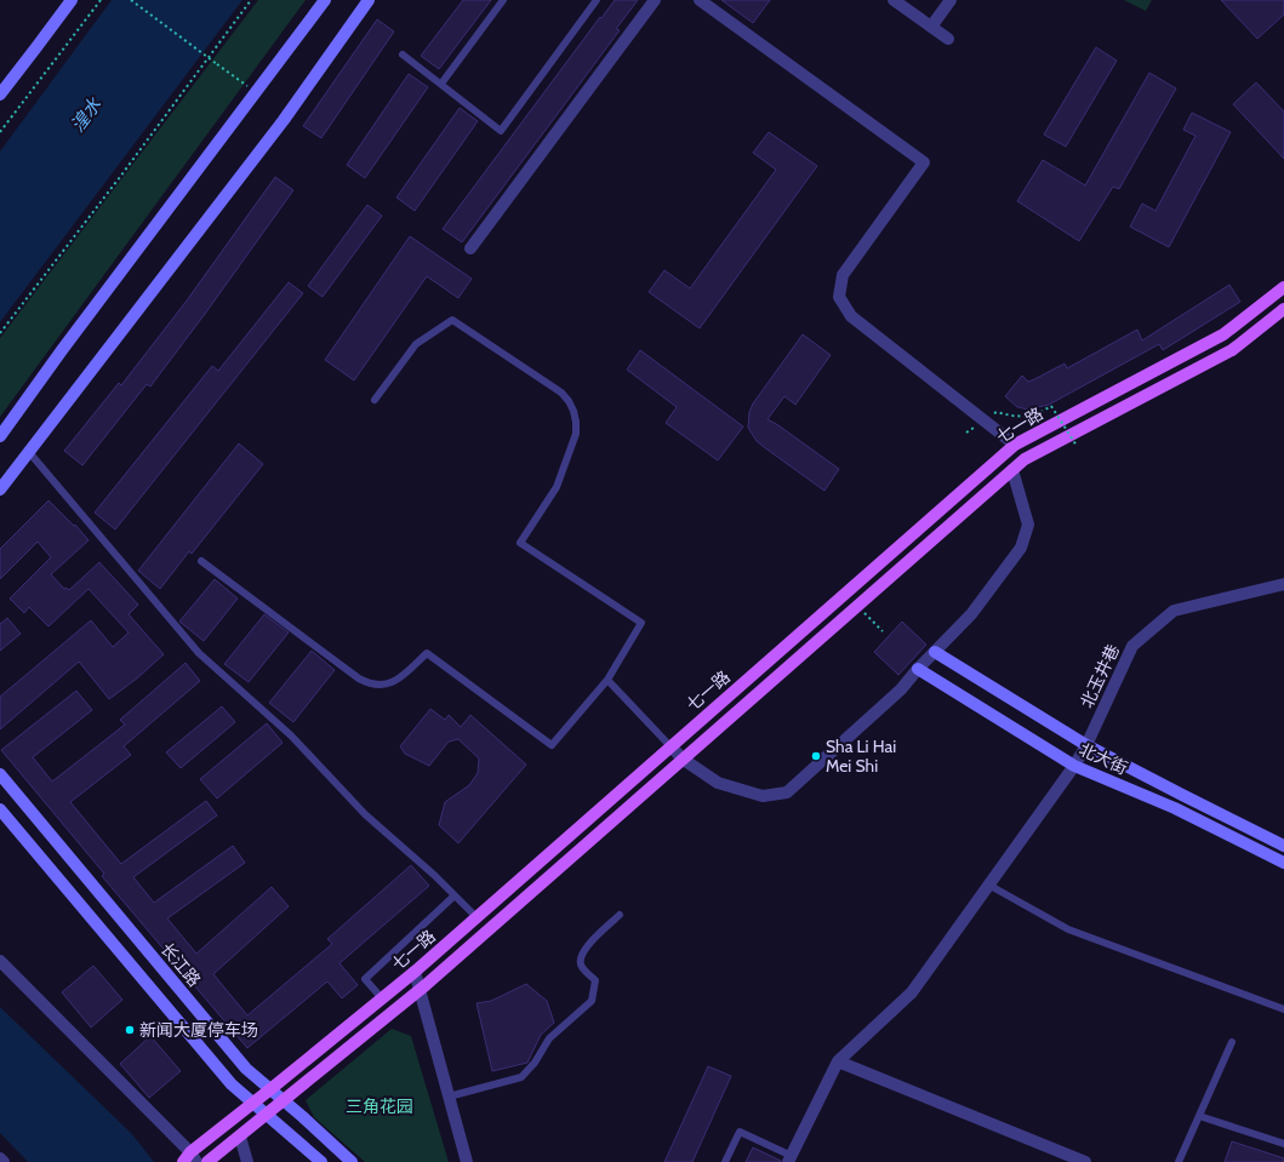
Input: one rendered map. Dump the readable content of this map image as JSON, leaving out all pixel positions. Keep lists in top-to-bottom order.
{
  "streets": {
    "main road": ["七一路", "北大街", "长江路"],
    "street": ["北玉井巷"]
  },
  "crossings": [
    ["七一路", "长江路"],
    ["北玉井巷", "北大街"]
  ],
  "water": ["湟水"],
  "parks": ["三角花园"],
  "places": ["Sha Li Hai Mei Shi", "新闻大厦停车场"]
}
